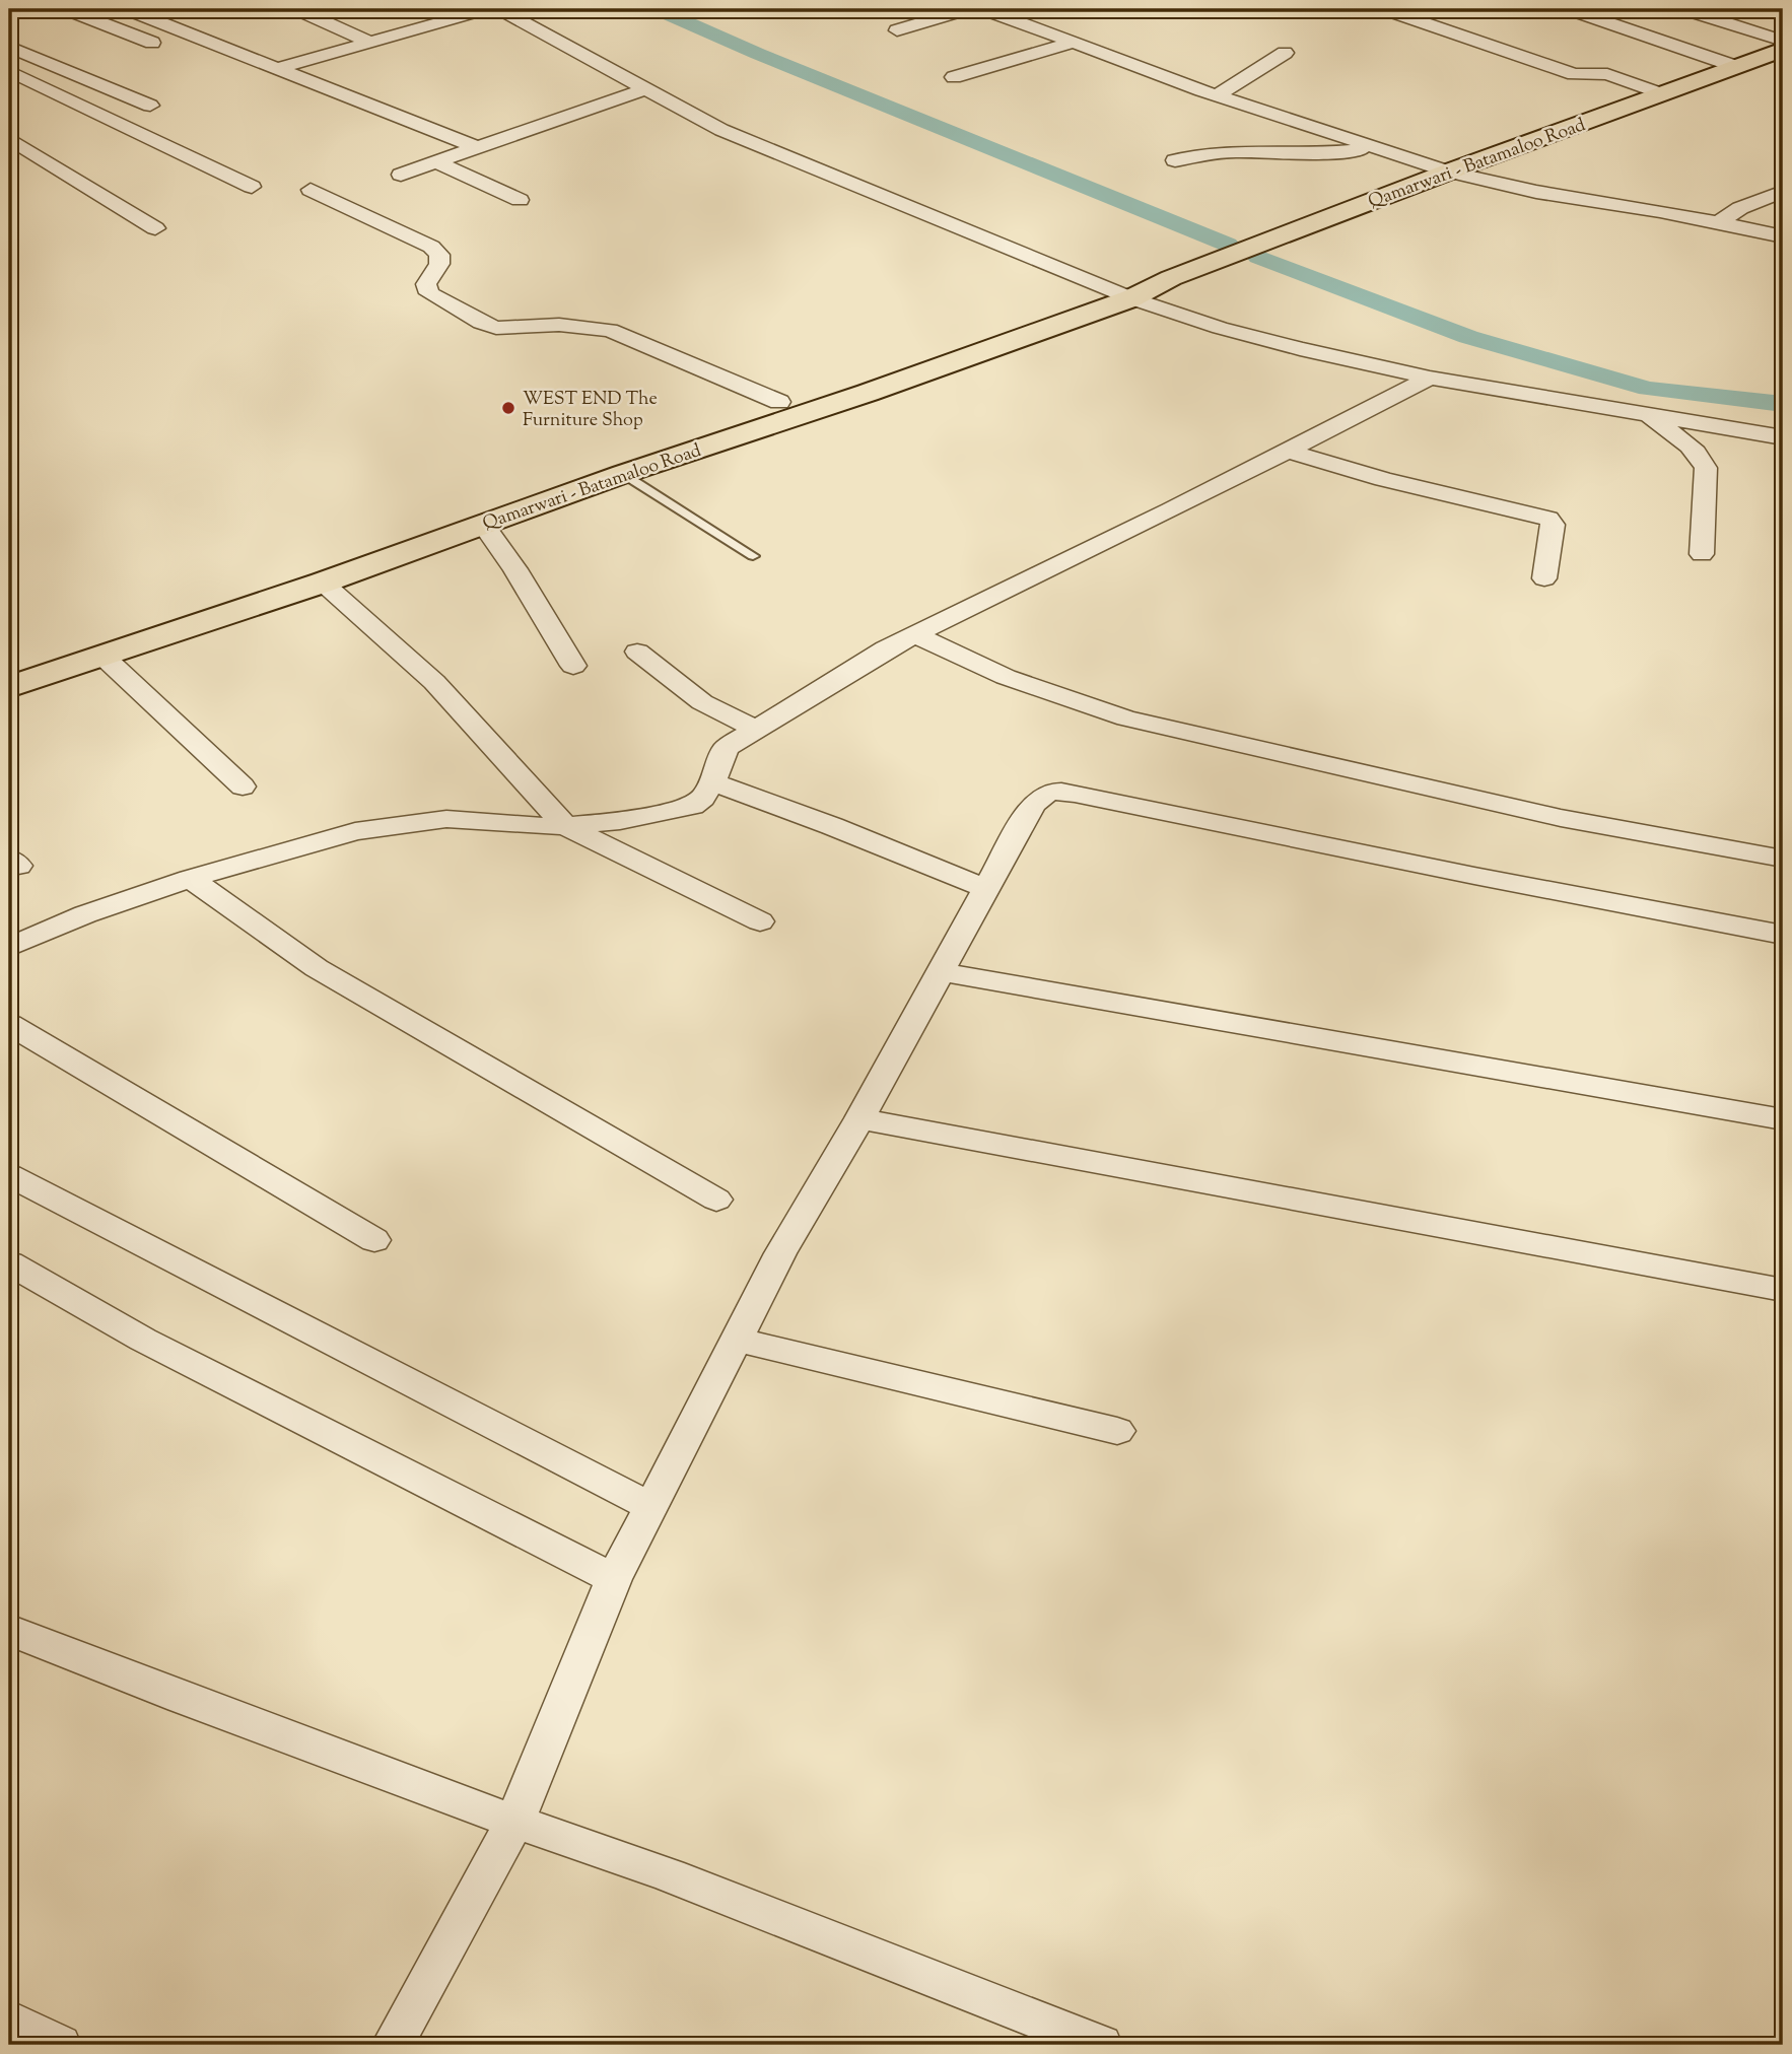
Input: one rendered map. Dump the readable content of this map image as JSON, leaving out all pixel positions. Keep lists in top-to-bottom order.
{
  "streets": {
    "main road": ["Qamarwari - Batamaloo Road"]
  },
  "places": ["WEST END The Furniture Shop"]
}
